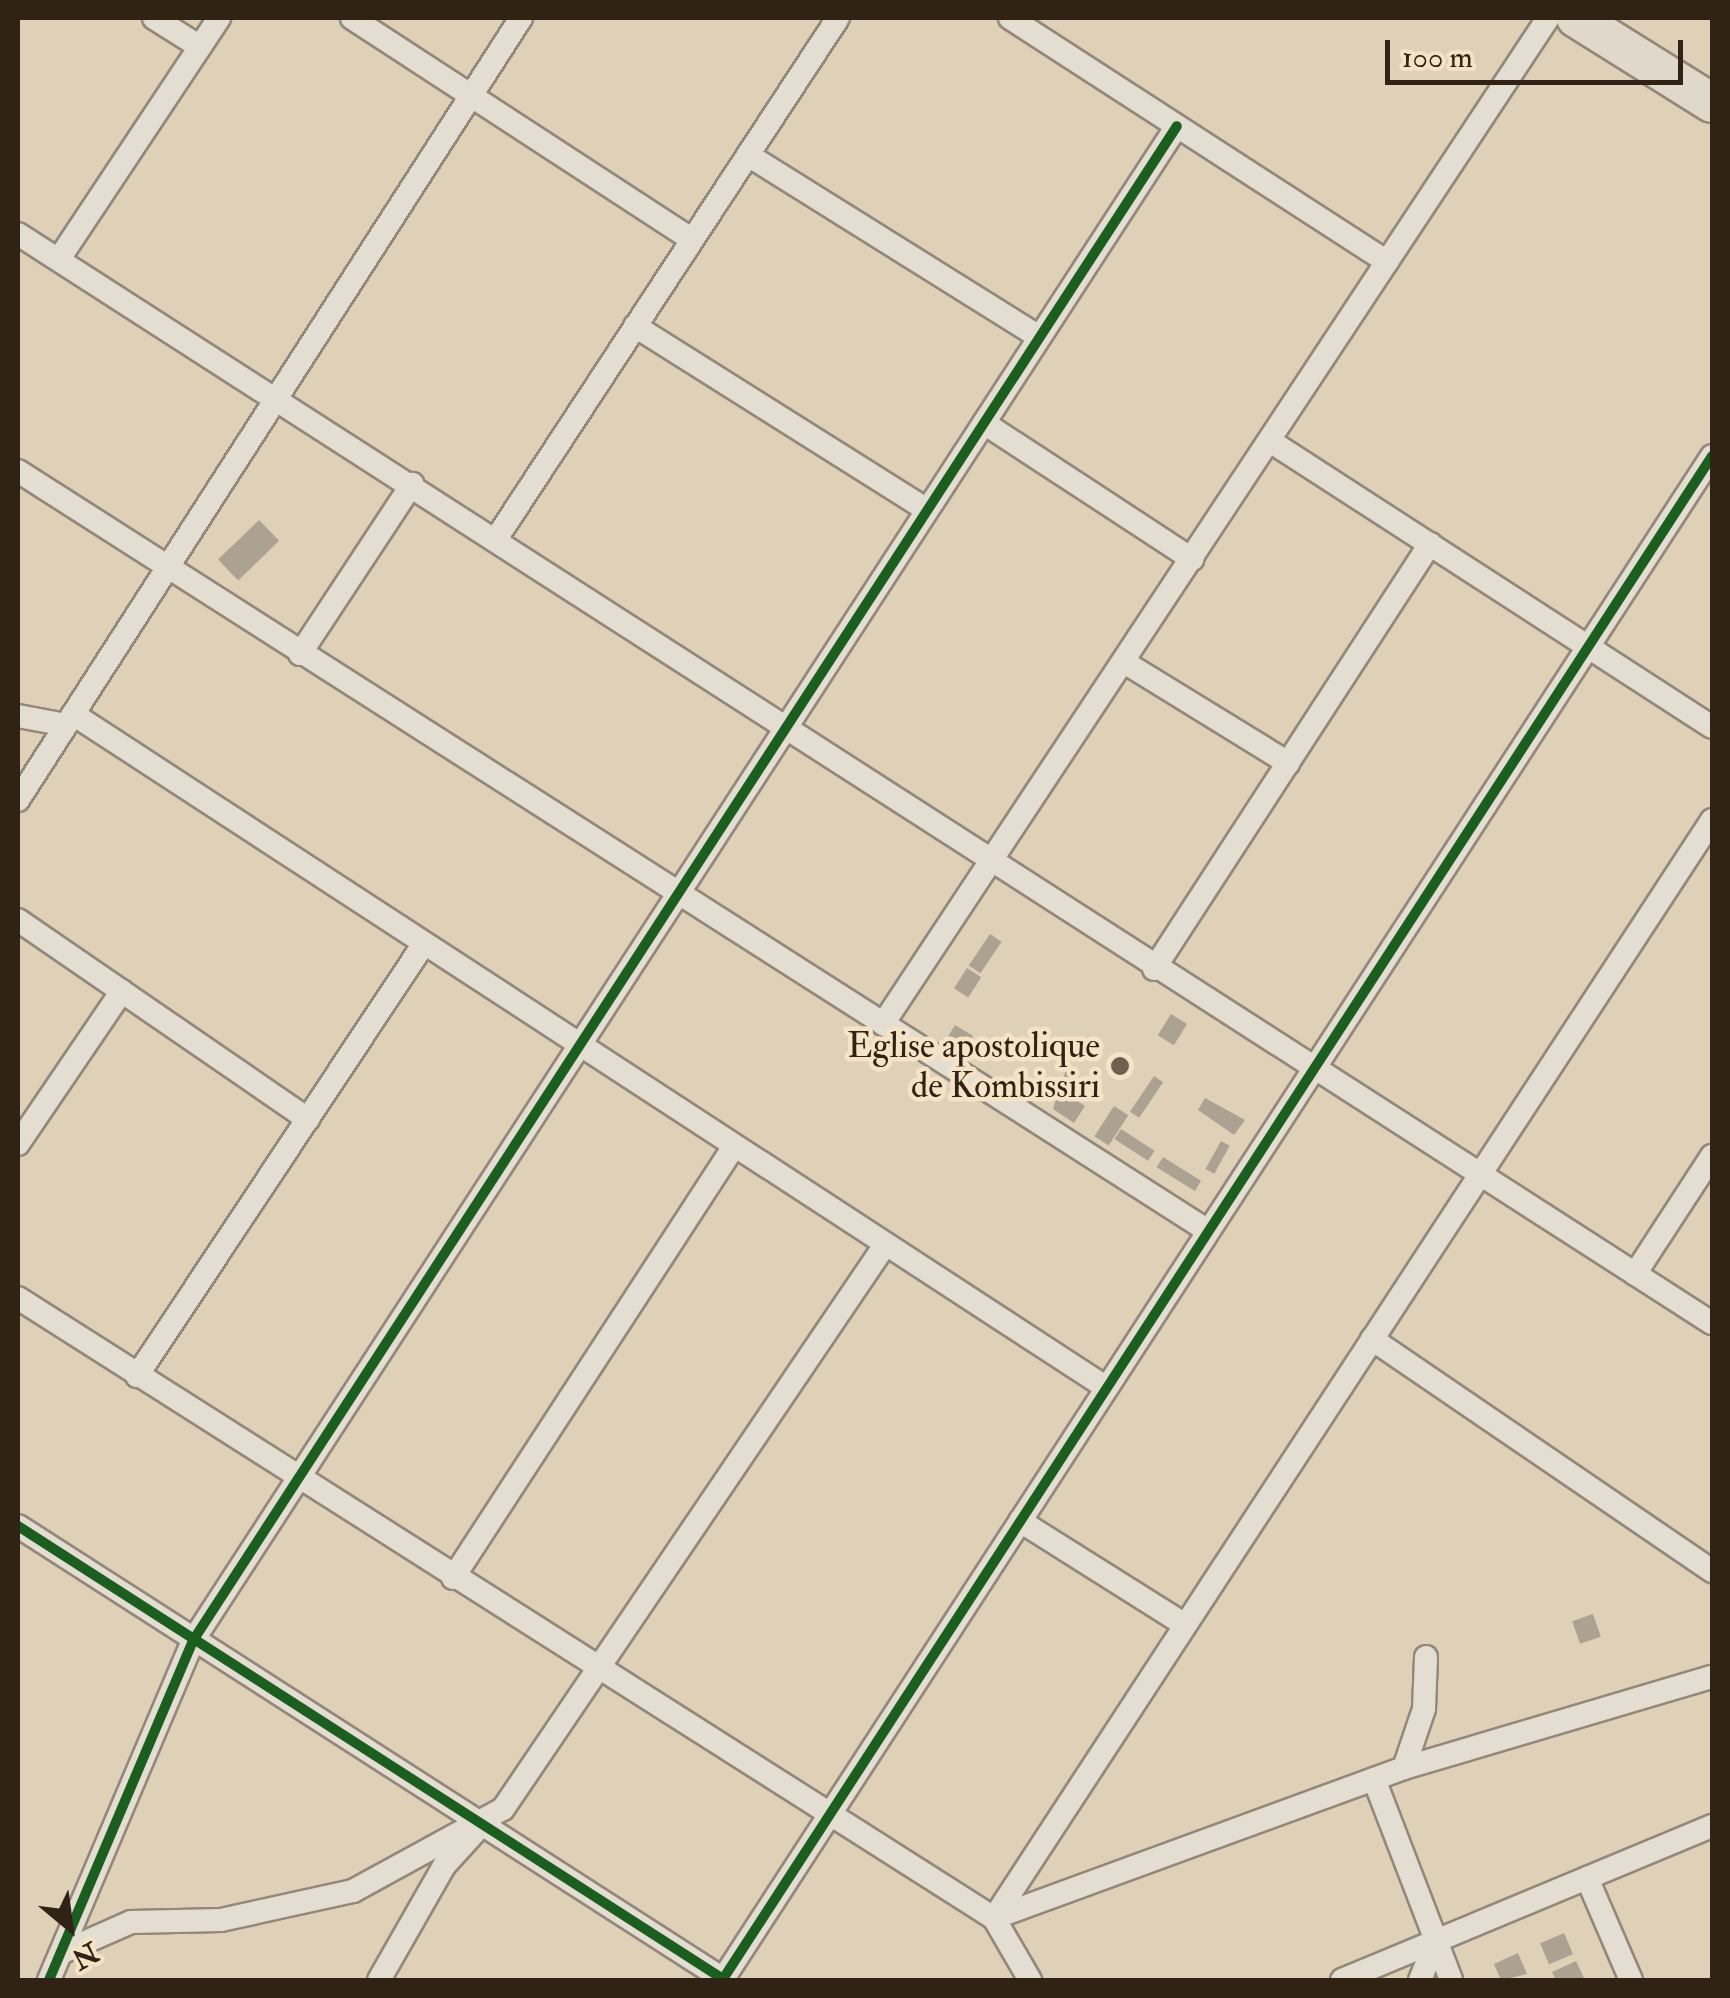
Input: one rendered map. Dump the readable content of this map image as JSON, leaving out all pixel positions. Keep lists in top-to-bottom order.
{
  "places": ["Eglise apostolique de Kombissiri"],
  "scale_bar": "100 m",
  "north": "bottom right"
}
